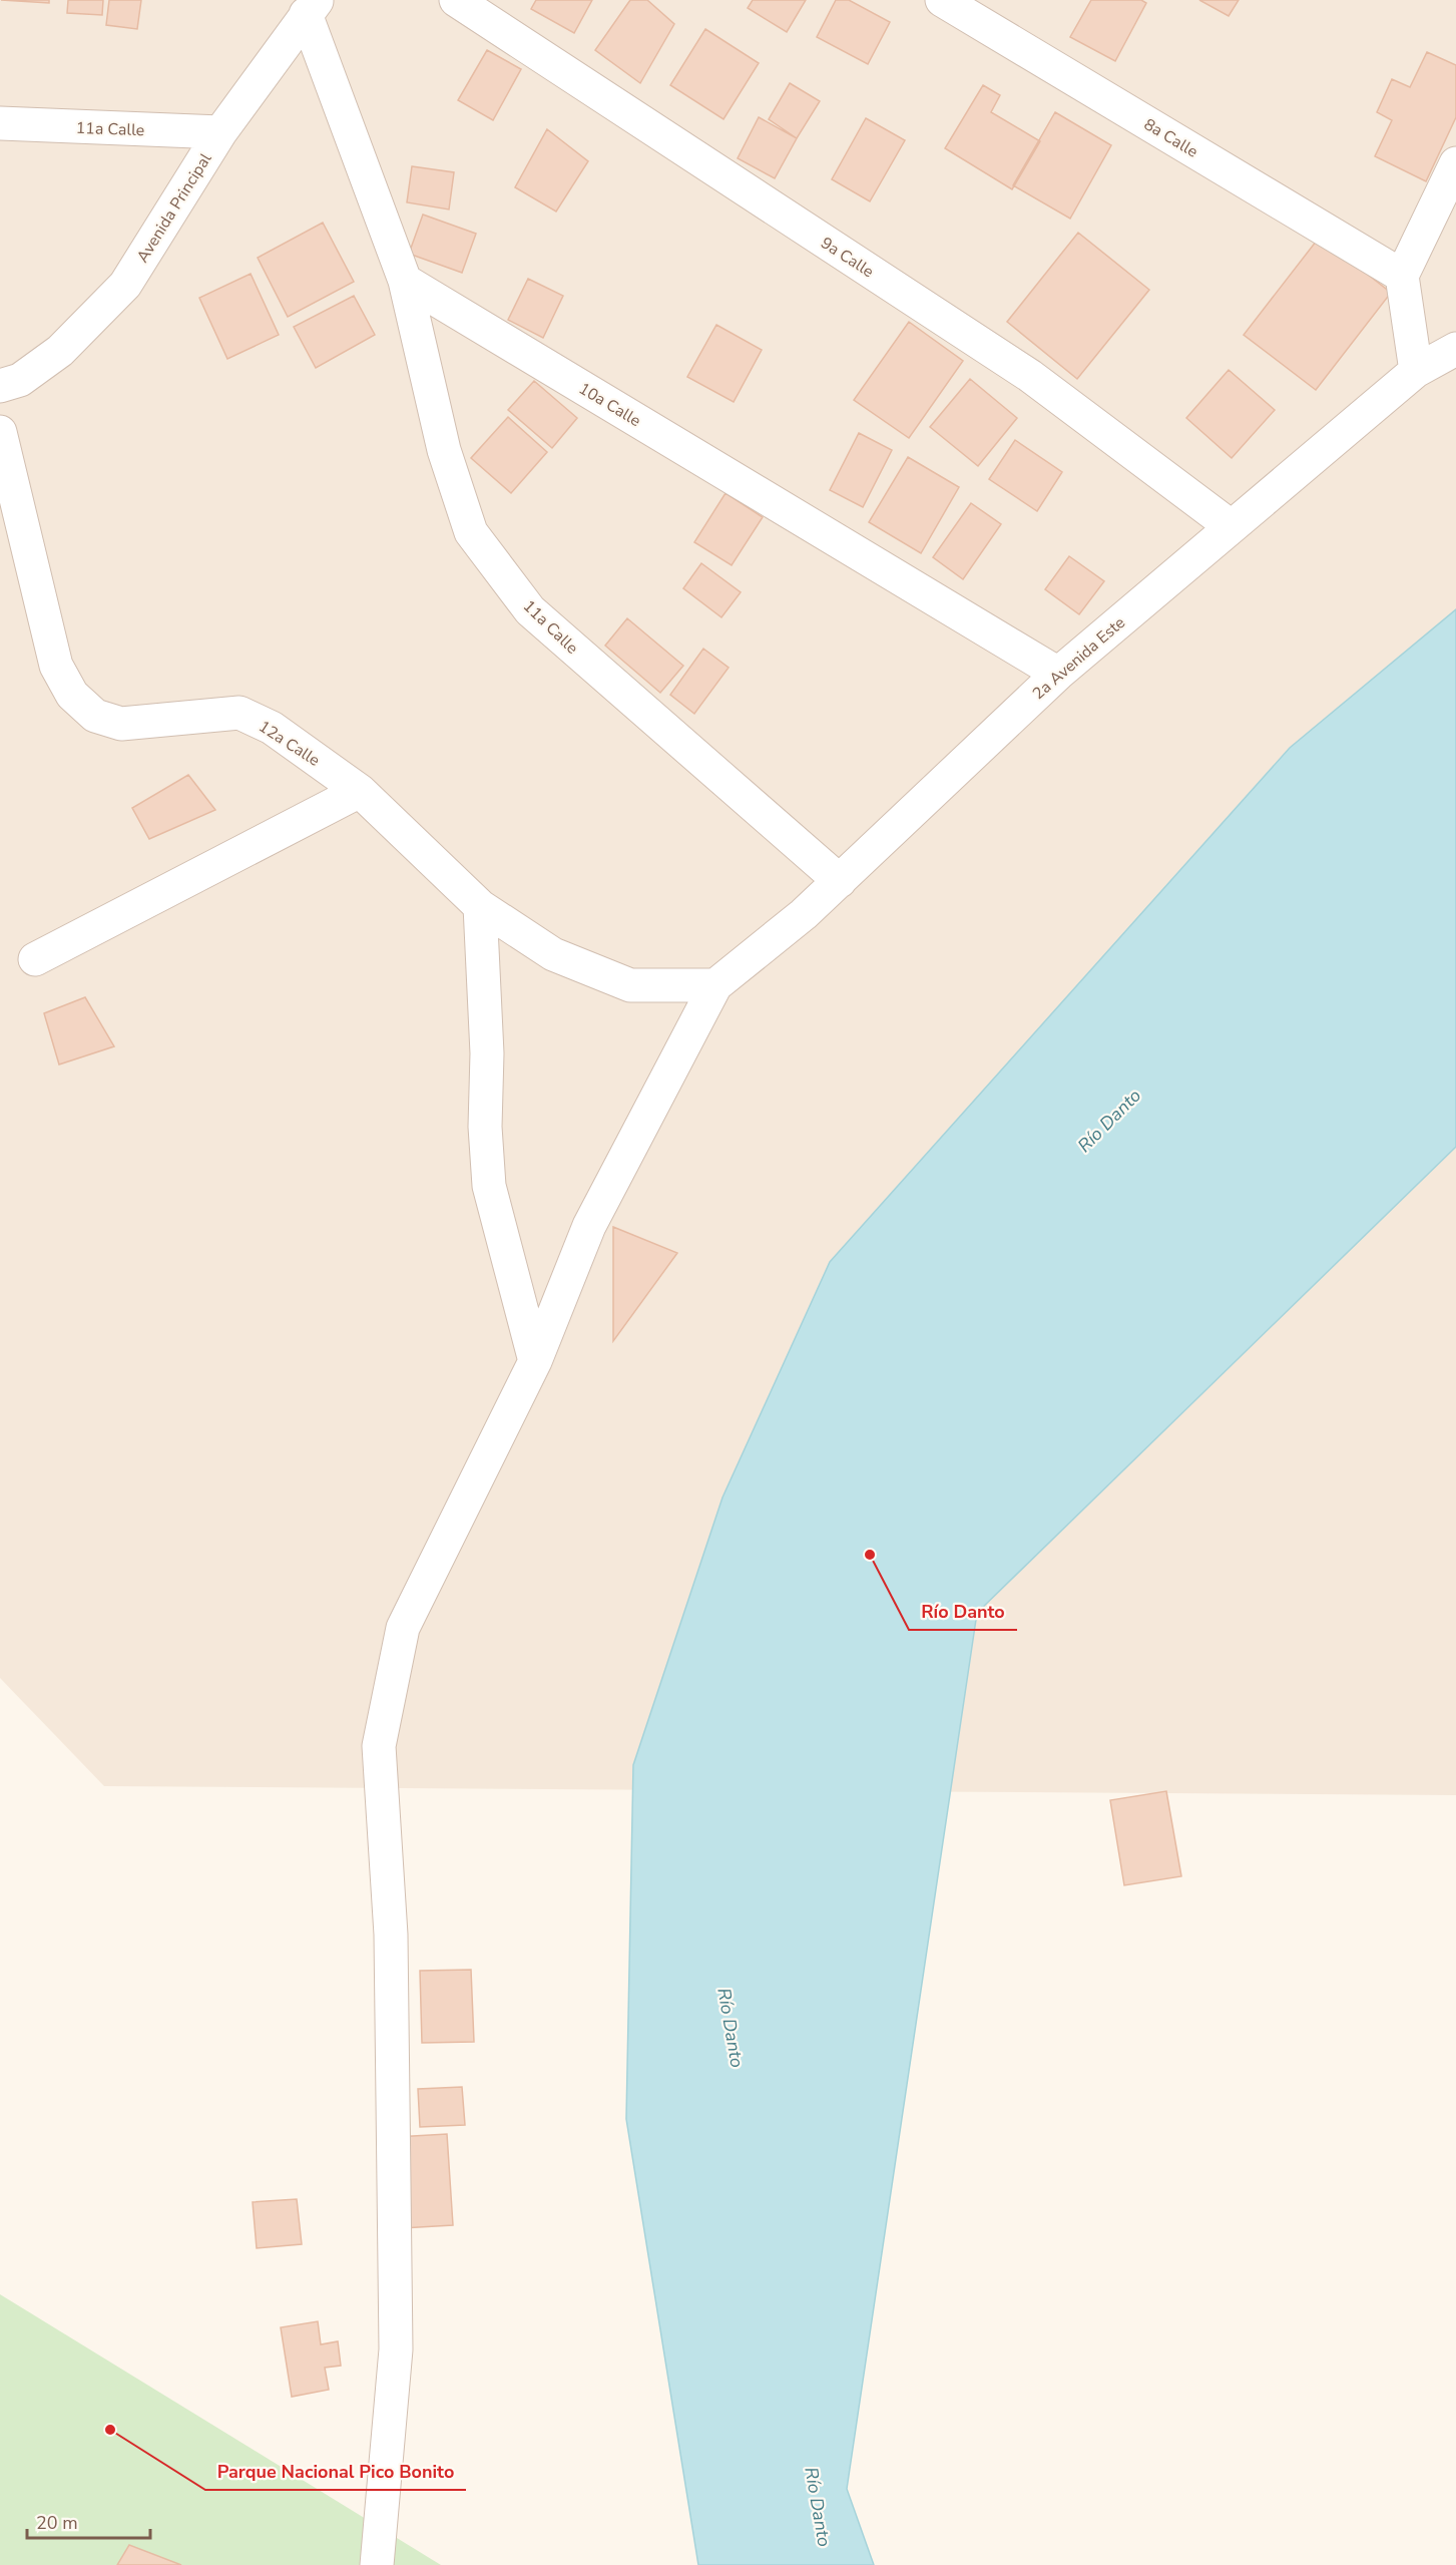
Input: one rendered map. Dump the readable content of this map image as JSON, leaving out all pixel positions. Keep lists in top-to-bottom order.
{
  "streets": {
    "street": [
      "11a Calle",
      "8a Calle",
      "Avenida Principal",
      "9a Calle",
      "10a Calle",
      "2a Avenida Este",
      "12a Calle"
    ]
  },
  "crossings": [
    ["11a Calle", "Avenida Principal"],
    ["11a Calle", "10a Calle"],
    ["11a Calle", "2a Avenida Este"],
    ["9a Calle", "2a Avenida Este"],
    ["10a Calle", "2a Avenida Este"],
    ["2a Avenida Este", "12a Calle"]
  ],
  "water": ["Río Danto"],
  "places": ["Río Danto", "Parque Nacional Pico Bonito"],
  "scale_bar": "20 m"
}
